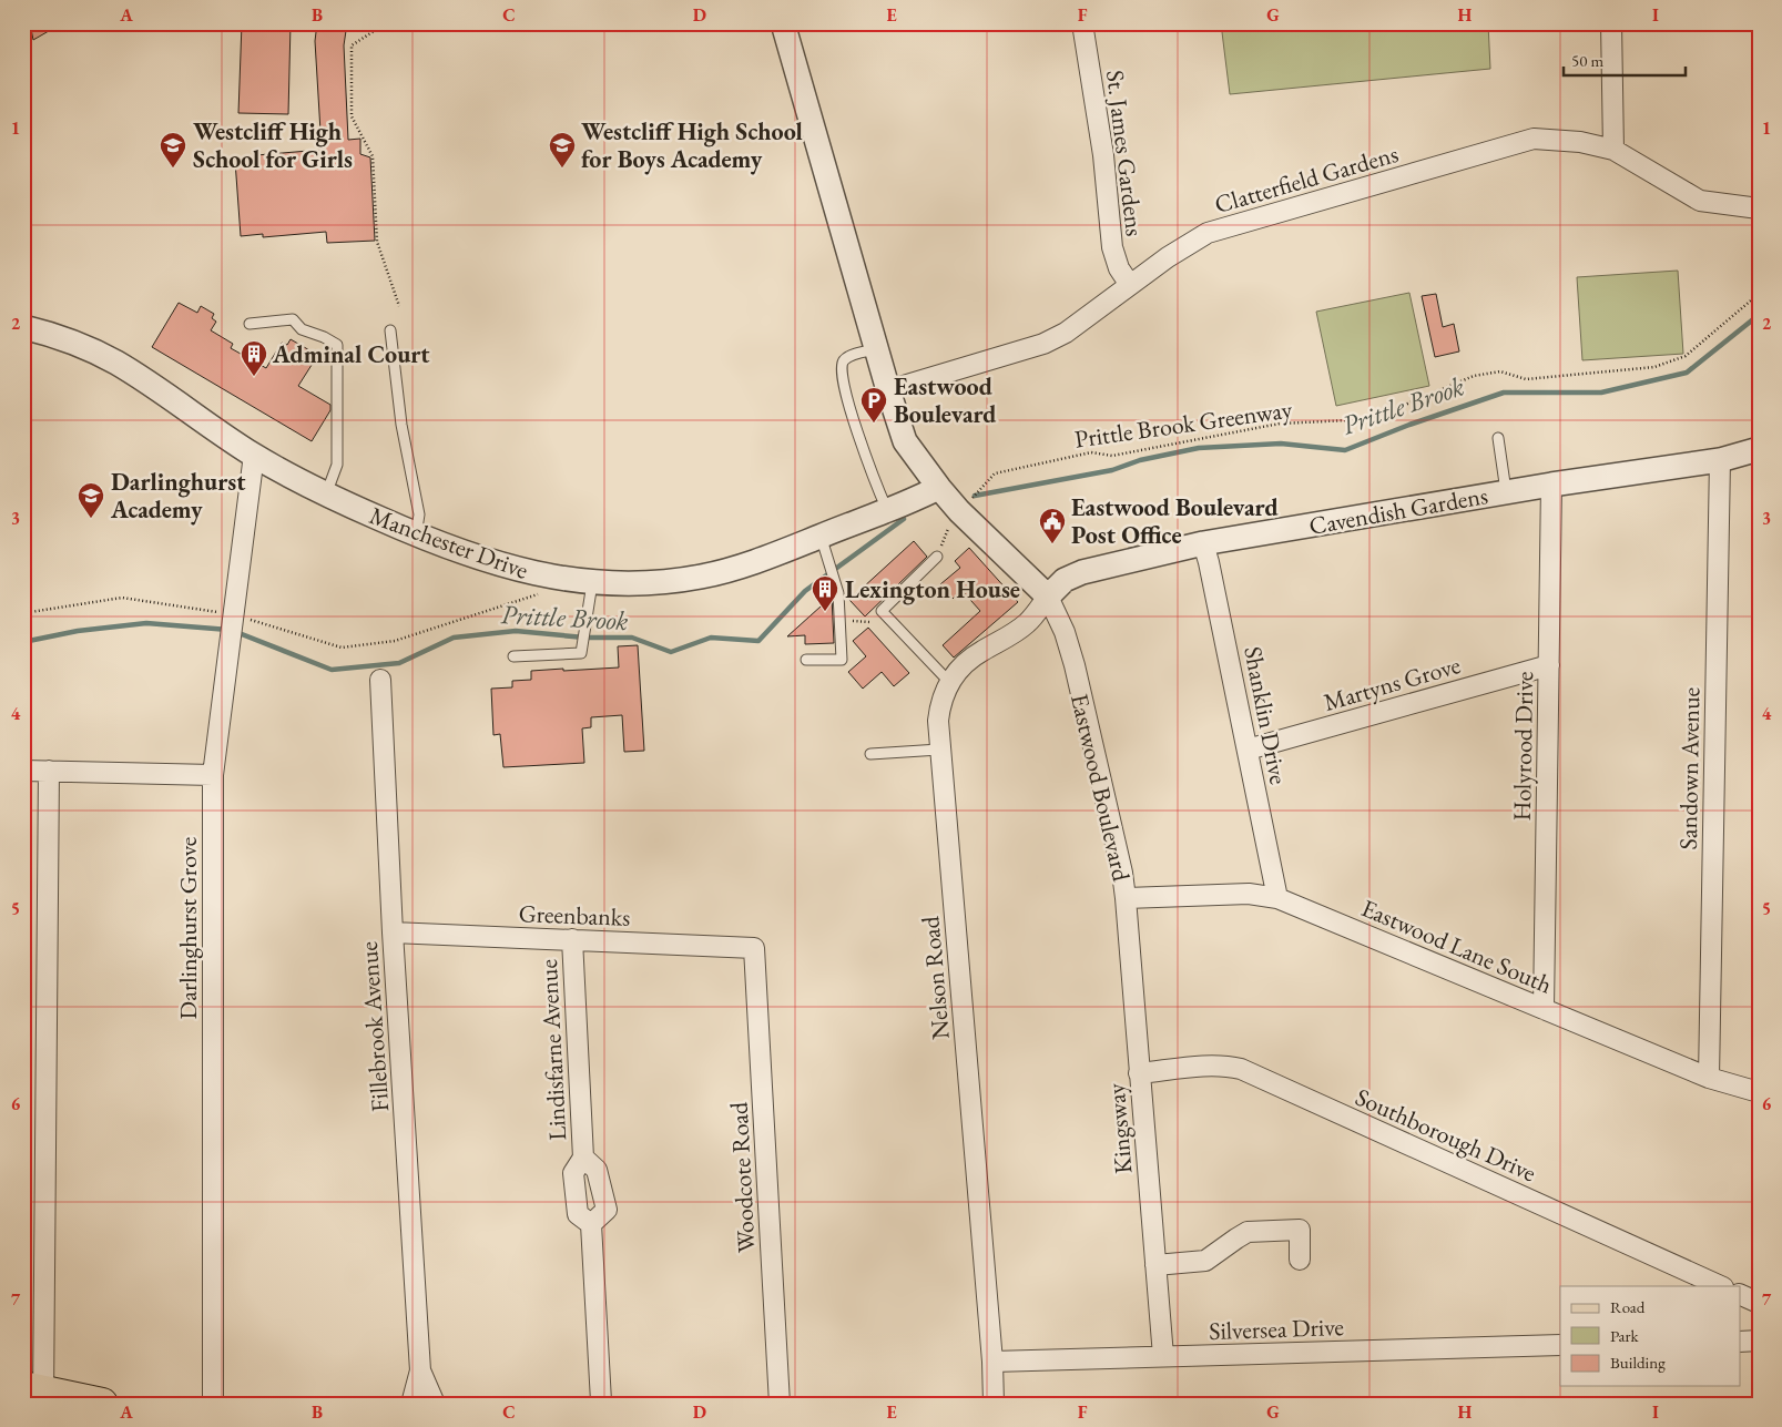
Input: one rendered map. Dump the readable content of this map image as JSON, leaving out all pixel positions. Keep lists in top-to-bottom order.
{
  "streets": {
    "street": [
      "St. James Gardens",
      "Clatterfield Gardens",
      "Cavendish Gardens",
      "Manchester Drive",
      "Martyns Grove",
      "Shanklin Drive",
      "Holyrood Drive",
      "Sandown Avenue",
      "Eastwood Boulevard",
      "Greenbanks",
      "Darlinghurst Grove",
      "Eastwood Lane South",
      "Nelson Road",
      "Fillebrook Avenue",
      "Lindisfarne Avenue",
      "Kingsway",
      "Southborough Drive",
      "Woodcote Road",
      "Silversea Drive"
    ],
    "path": ["Prittle Brook Greenway"]
  },
  "crossings": [
    ["St. James Gardens", "Clatterfield Gardens"],
    ["Clatterfield Gardens", "Eastwood Boulevard"],
    ["Prittle Brook Greenway", "Eastwood Boulevard"],
    ["Cavendish Gardens", "Shanklin Drive"],
    ["Cavendish Gardens", "Holyrood Drive"],
    ["Cavendish Gardens", "Sandown Avenue"],
    ["Cavendish Gardens", "Eastwood Boulevard"],
    ["Cavendish Gardens", "Nelson Road"],
    ["Manchester Drive", "Eastwood Boulevard"],
    ["Manchester Drive", "Darlinghurst Grove"],
    ["Martyns Grove", "Shanklin Drive"],
    ["Martyns Grove", "Holyrood Drive"],
    ["Shanklin Drive", "Eastwood Lane South"],
    ["Holyrood Drive", "Eastwood Lane South"],
    ["Sandown Avenue", "Eastwood Lane South"],
    ["Eastwood Boulevard", "Eastwood Lane South"],
    ["Eastwood Boulevard", "Nelson Road"],
    ["Eastwood Boulevard", "Kingsway"],
    ["Greenbanks", "Fillebrook Avenue"],
    ["Greenbanks", "Lindisfarne Avenue"],
    ["Greenbanks", "Woodcote Road"],
    ["Eastwood Lane South", "Kingsway"],
    ["Nelson Road", "Silversea Drive"],
    ["Kingsway", "Southborough Drive"],
    ["Kingsway", "Silversea Drive"]
  ],
  "water": ["Prittle Brook"],
  "places": {
    "school or university": ["Westcliff High School for Girls", "Westcliff High School for Boys Academy", "Darlinghurst Academy"],
    "building": ["Adminal Court", "Lexington House"],
    "parking": ["Eastwood Boulevard"],
    "public building": ["Eastwood Boulevard Post Office"]
  },
  "legend": ["Road", "Park", "Building"],
  "scale_bar": "50 m",
  "grid": {
    "columns": [
      "A",
      "B",
      "C",
      "D",
      "E",
      "F",
      "G",
      "H",
      "I"
    ],
    "rows": [
      "1",
      "2",
      "3",
      "4",
      "5",
      "6",
      "7"
    ]
  }
}
